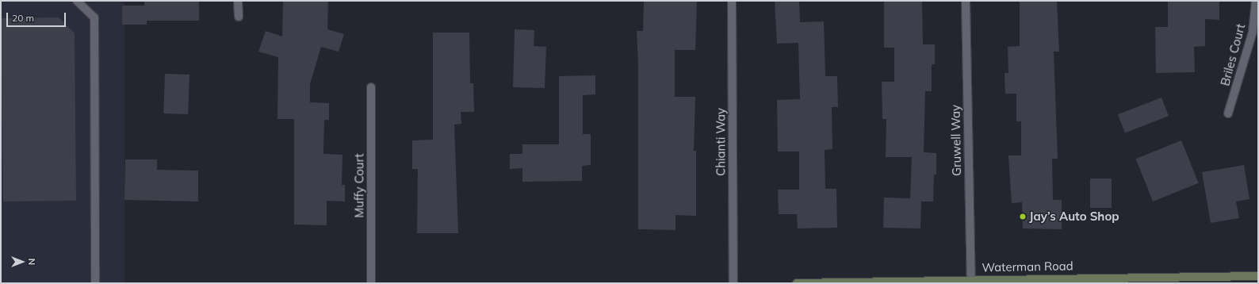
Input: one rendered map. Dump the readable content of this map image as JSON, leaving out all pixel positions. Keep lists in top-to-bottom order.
{
  "streets": {
    "main road": ["Waterman Road"],
    "street": [
      "Briles Court",
      "Gruwell Way",
      "Chianti Way",
      "Muffy Court"
    ]
  },
  "crossings": [
    ["Gruwell Way", "Waterman Road"]
  ],
  "places": ["Jay’s Auto Shop"],
  "scale_bar": "20 m",
  "north": "right"
}
